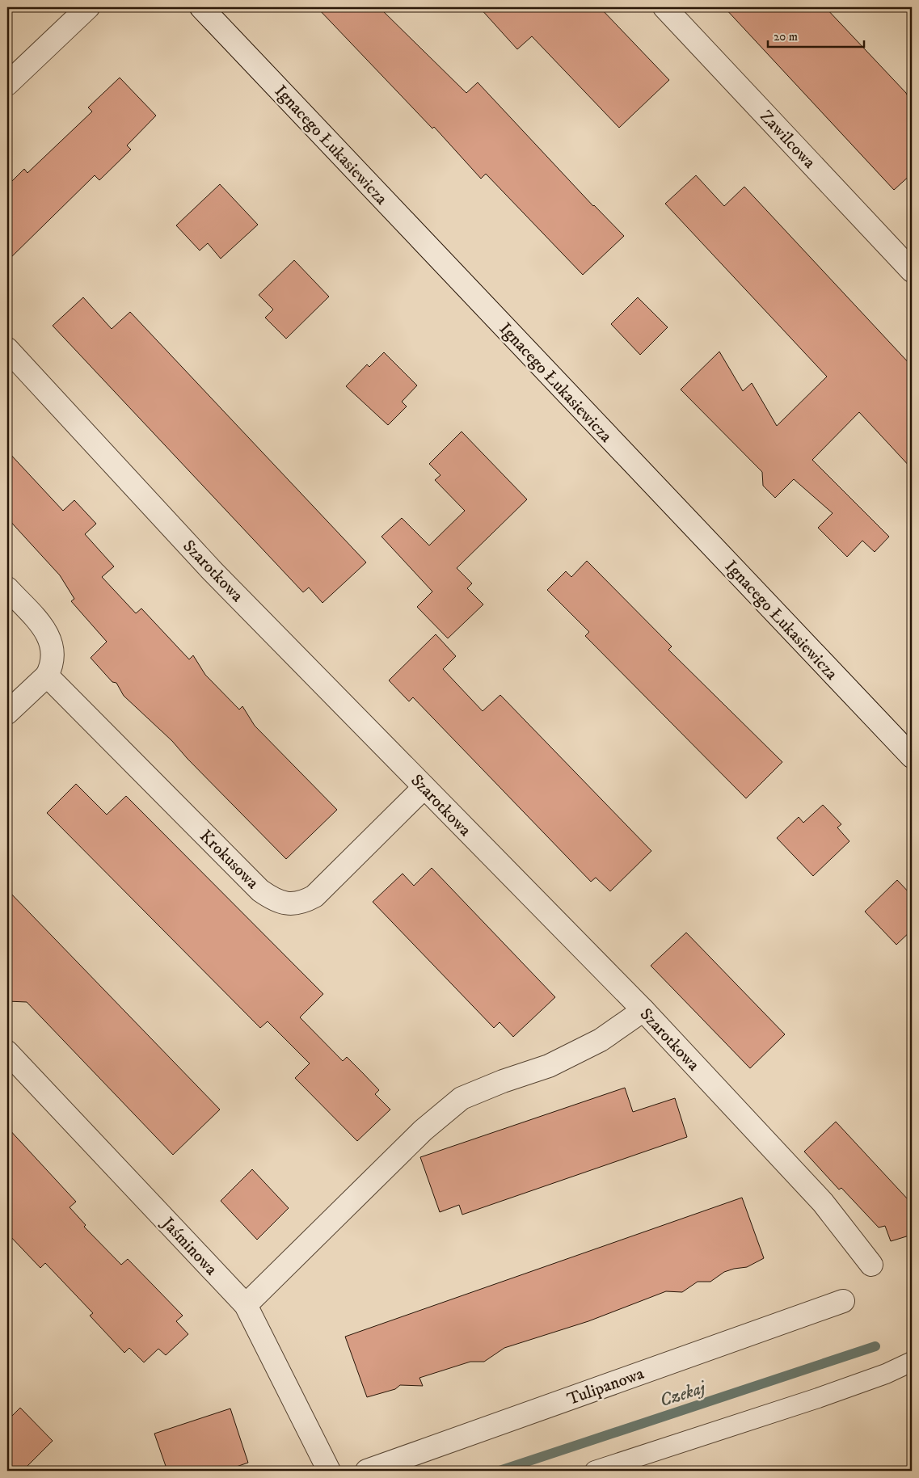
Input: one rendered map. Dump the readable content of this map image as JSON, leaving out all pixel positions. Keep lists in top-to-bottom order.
{
  "streets": {
    "street": [
      "Zawilcowa",
      "Ignacego Łukasiewicza",
      "Szarotkowa",
      "Krokusowa",
      "Jaśminowa",
      "Tulipanowa"
    ]
  },
  "crossings": [
    ["Szarotkowa", "Krokusowa"]
  ],
  "water": ["Czekaj"],
  "scale_bar": "20 m"
}
